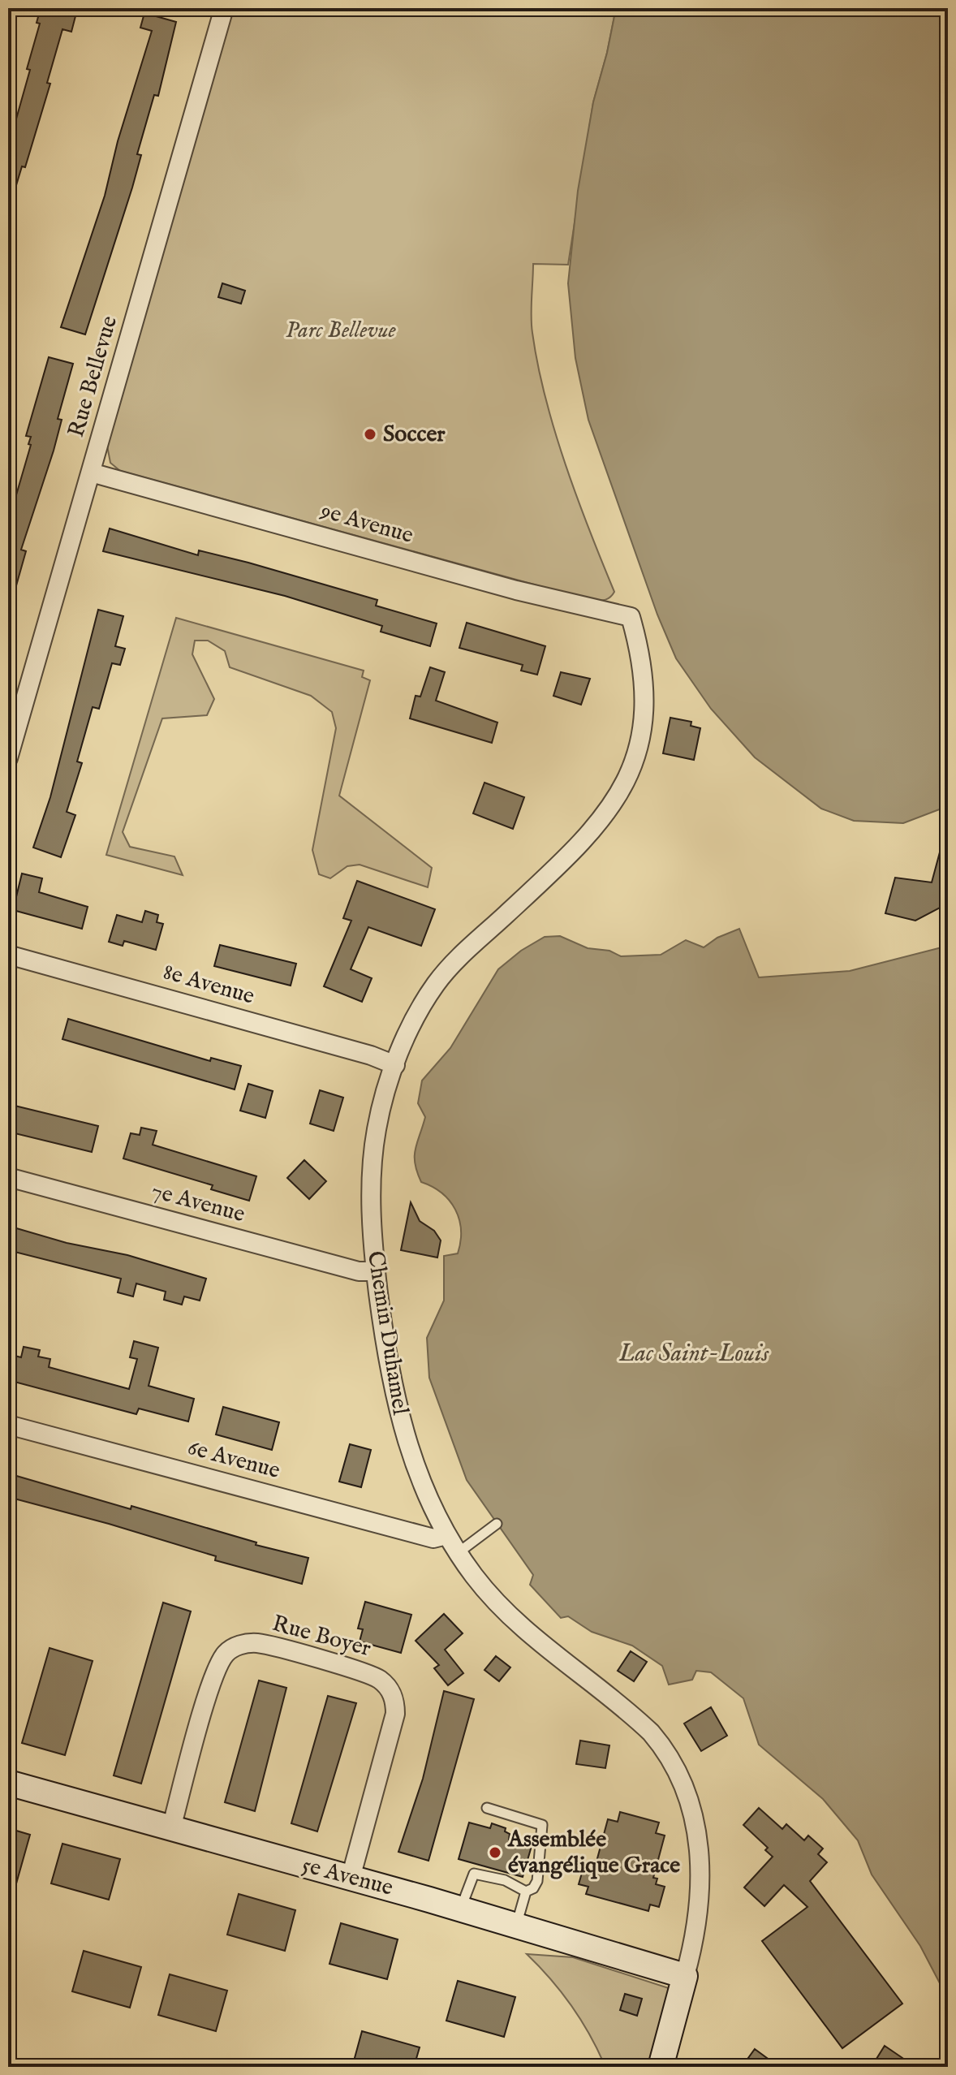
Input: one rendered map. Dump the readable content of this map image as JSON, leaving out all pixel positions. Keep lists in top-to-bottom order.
{
  "streets": {
    "street": [
      "Rue Bellevue",
      "9e Avenue",
      "8e Avenue",
      "7e Avenue",
      "Chemin Duhamel",
      "6e Avenue",
      "Rue Boyer",
      "5e Avenue"
    ]
  },
  "crossings": [
    ["Rue Bellevue", "9e Avenue"],
    ["9e Avenue", "Chemin Duhamel"],
    ["8e Avenue", "Chemin Duhamel"],
    ["7e Avenue", "Chemin Duhamel"],
    ["Chemin Duhamel", "6e Avenue"],
    ["Chemin Duhamel", "5e Avenue"],
    ["Rue Boyer", "5e Avenue"]
  ],
  "water": ["Lac Saint-Louis"],
  "parks": ["Parc Bellevue"],
  "places": ["Soccer", "Assemblée évangélique Grace"]
}
